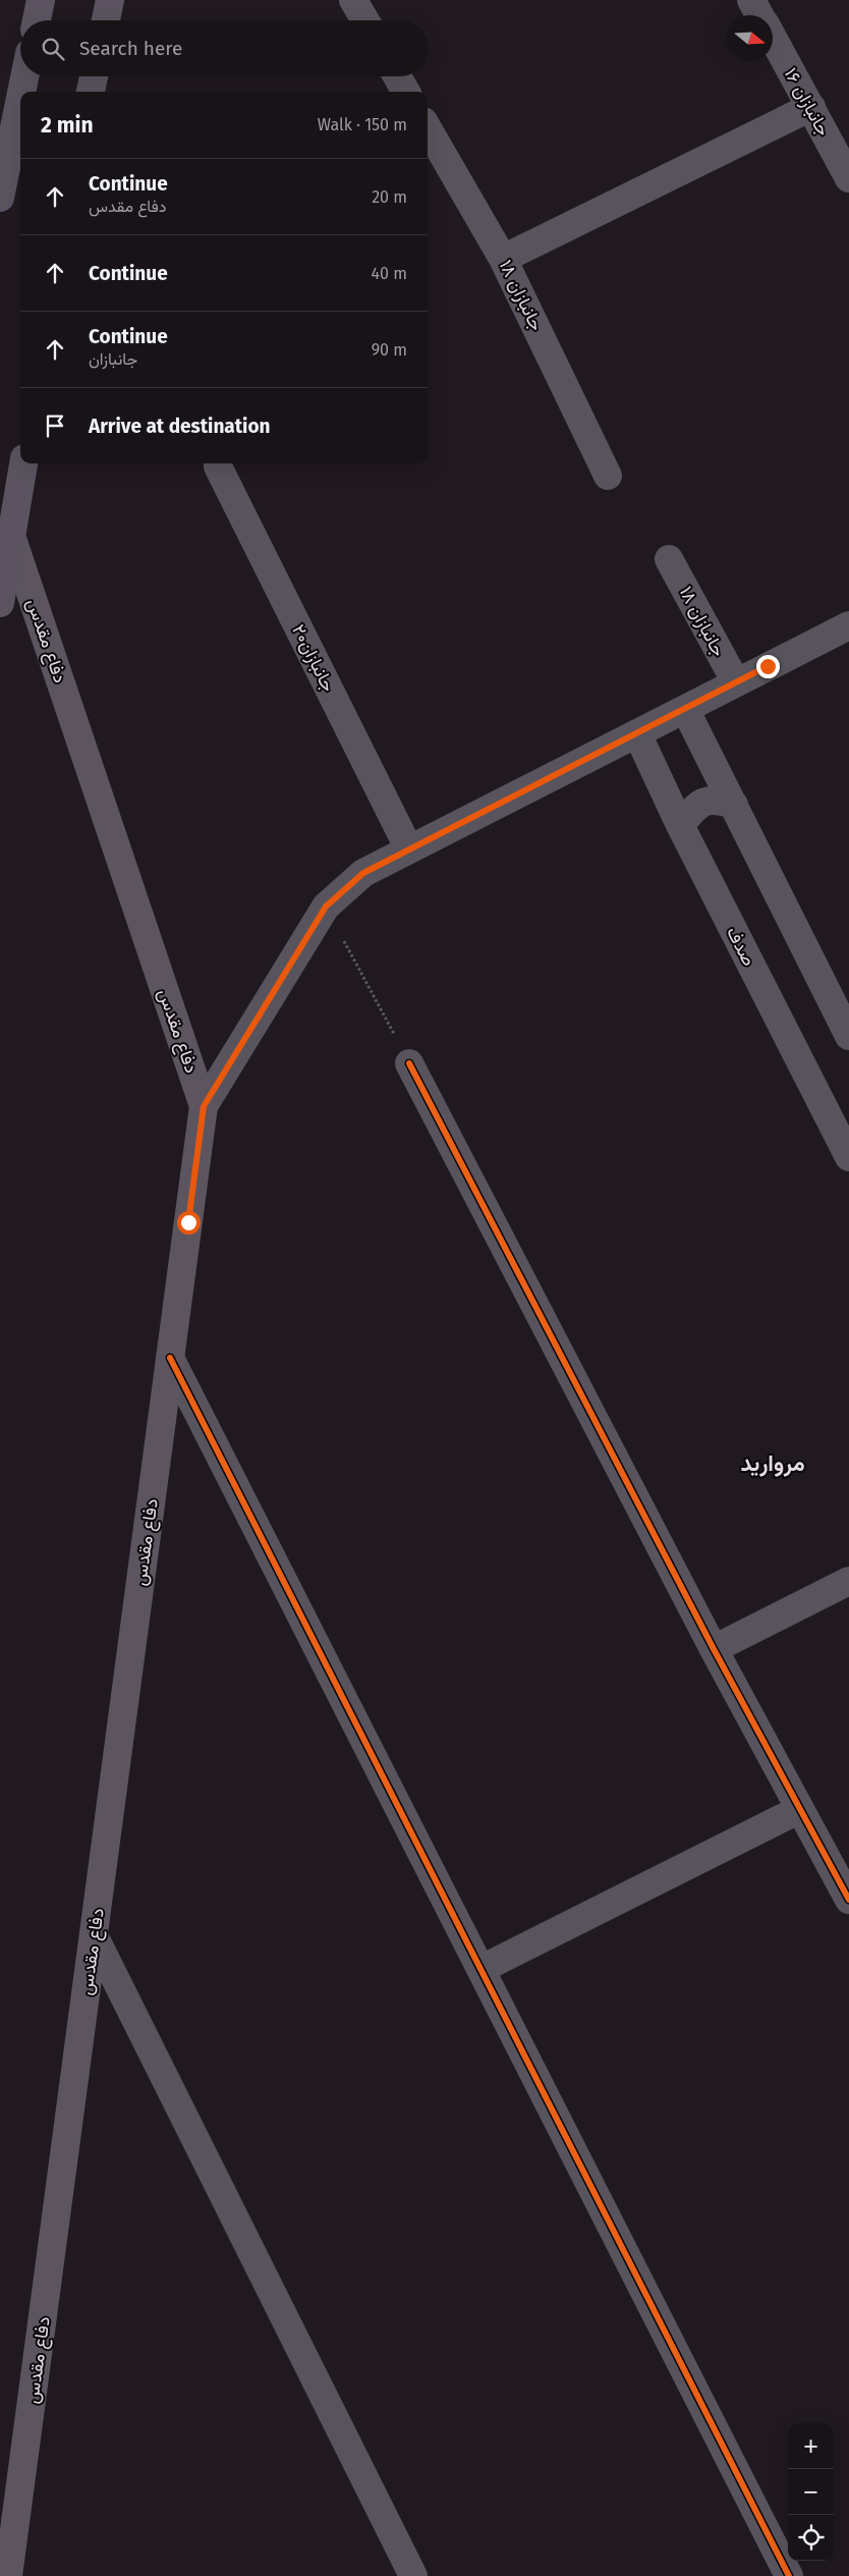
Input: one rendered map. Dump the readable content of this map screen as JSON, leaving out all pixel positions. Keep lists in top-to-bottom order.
{
  "streets": {
    "main road": ["دفاع مقدس"],
    "street": [
      "جانبازان ۱۶",
      "جانبازان ۱۸",
      "۱۸ جانبازان",
      "جانبازان۲۰",
      "صدف"
    ]
  },
  "districts": ["مروارید"],
  "north": "right",
  "page": {
    "search": "Search here",
    "heading": ["2 min", "Walk · 150 m"],
    "list": [
      ["Continue", "دفاع مقدس", "20 m"],
      ["Continue", "40 m"],
      ["Continue", "جانبازان", "90 m"],
      "Arrive at destination"
    ],
    "map_buttons": ["+", "−"]
  }
}
